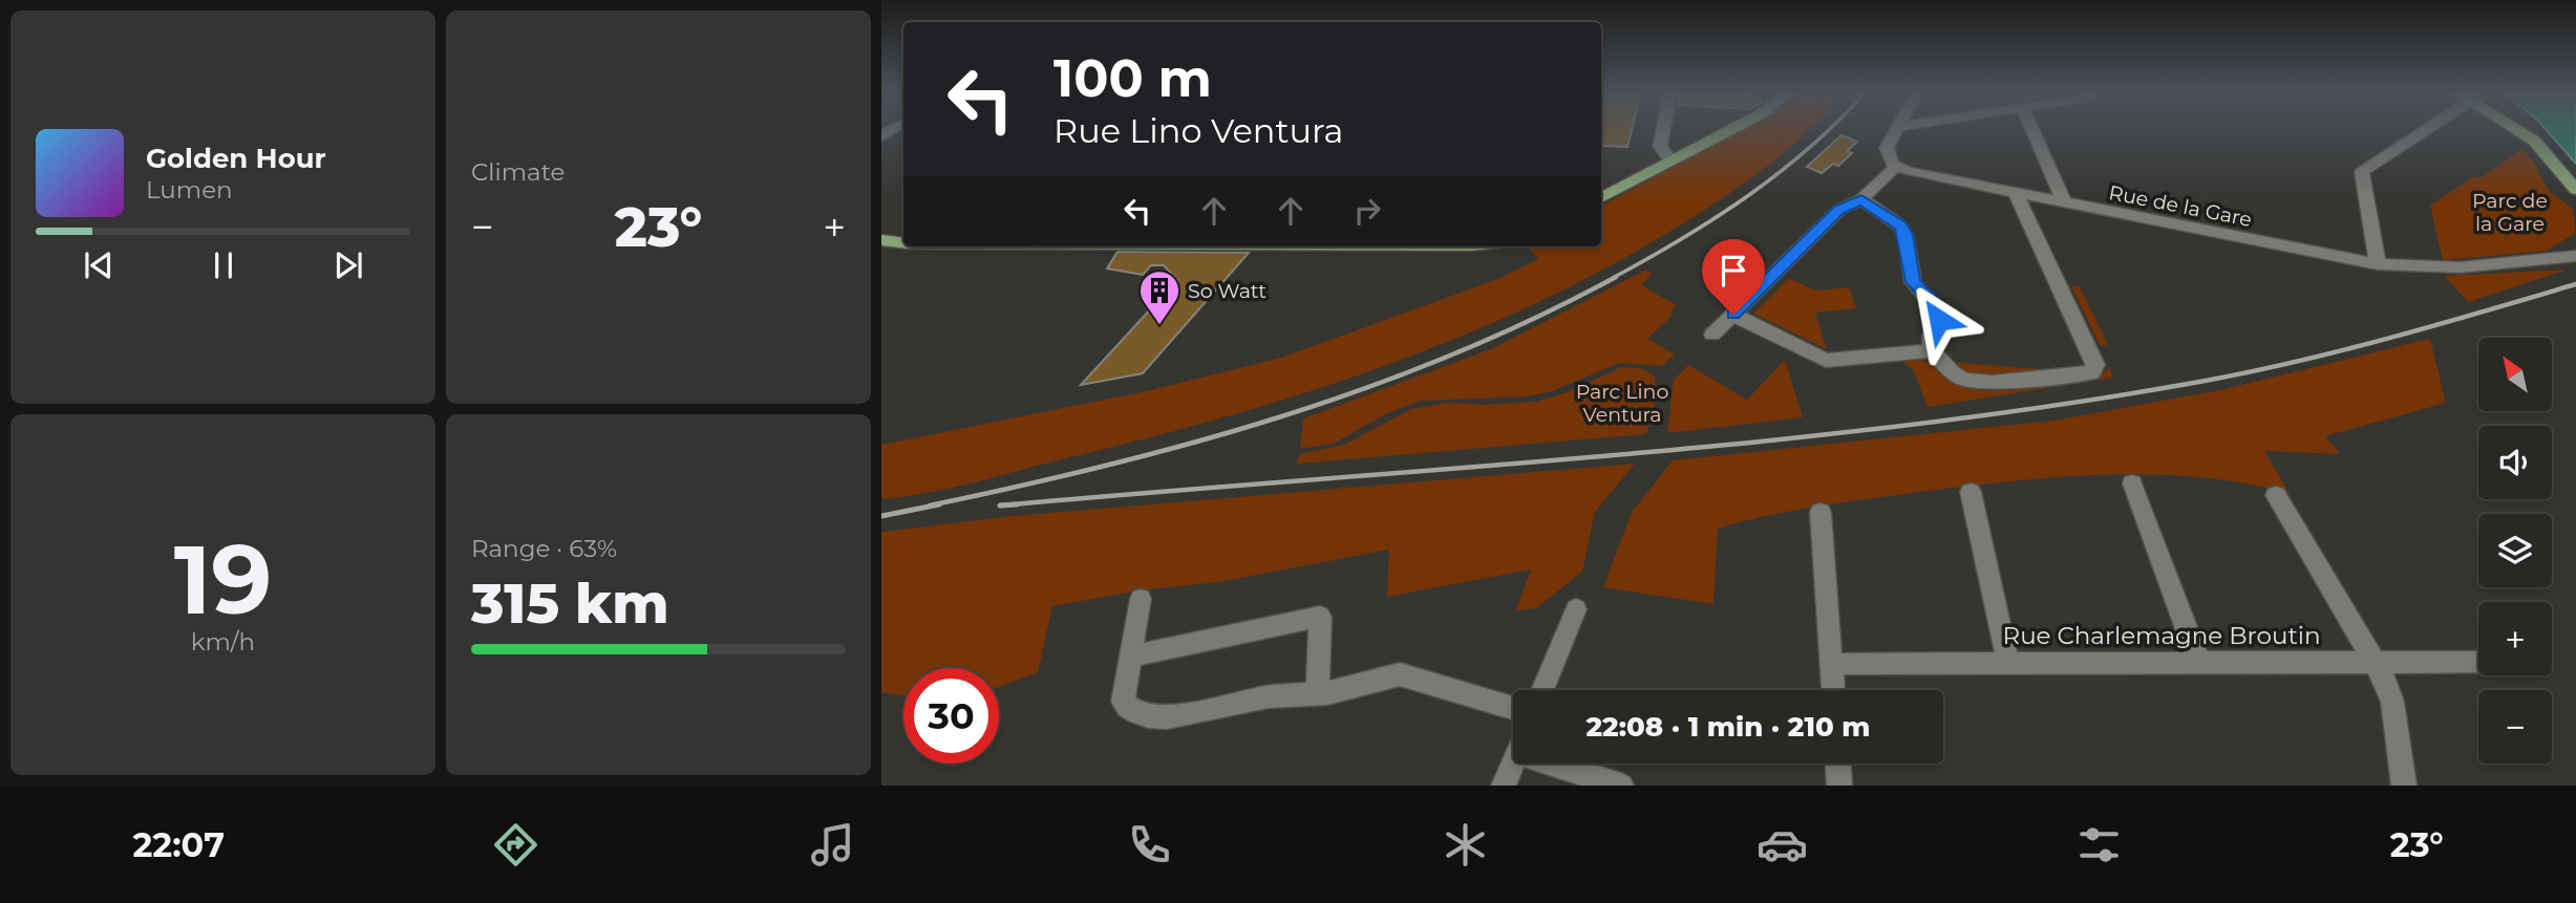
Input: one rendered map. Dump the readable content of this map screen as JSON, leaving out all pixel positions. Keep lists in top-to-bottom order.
{
  "streets": {
    "street": ["Rue de la Gare", "Rue Charlemagne Broutin"]
  },
  "parks": ["Parc de la Gare", "Parc Lino Ventura"],
  "places": {
    "building": ["So Watt"]
  },
  "north": "top left",
  "page": {
    "tile": [
      "Climate",
      ["19", "km/h"],
      ["Range · 63%", "315 km"]
    ],
    "turn": ["100 m", "Rue Lino Ventura"],
    "song": ["Golden Hour", "Lumen"],
    "heat": ["−", "23°", "+"],
    "map_buttons": ["+", "−"],
    "limit": "30",
    "trip": "22:08 · 1 min · 210 m",
    "tabs": ["22:07", "23°"]
  }
}
